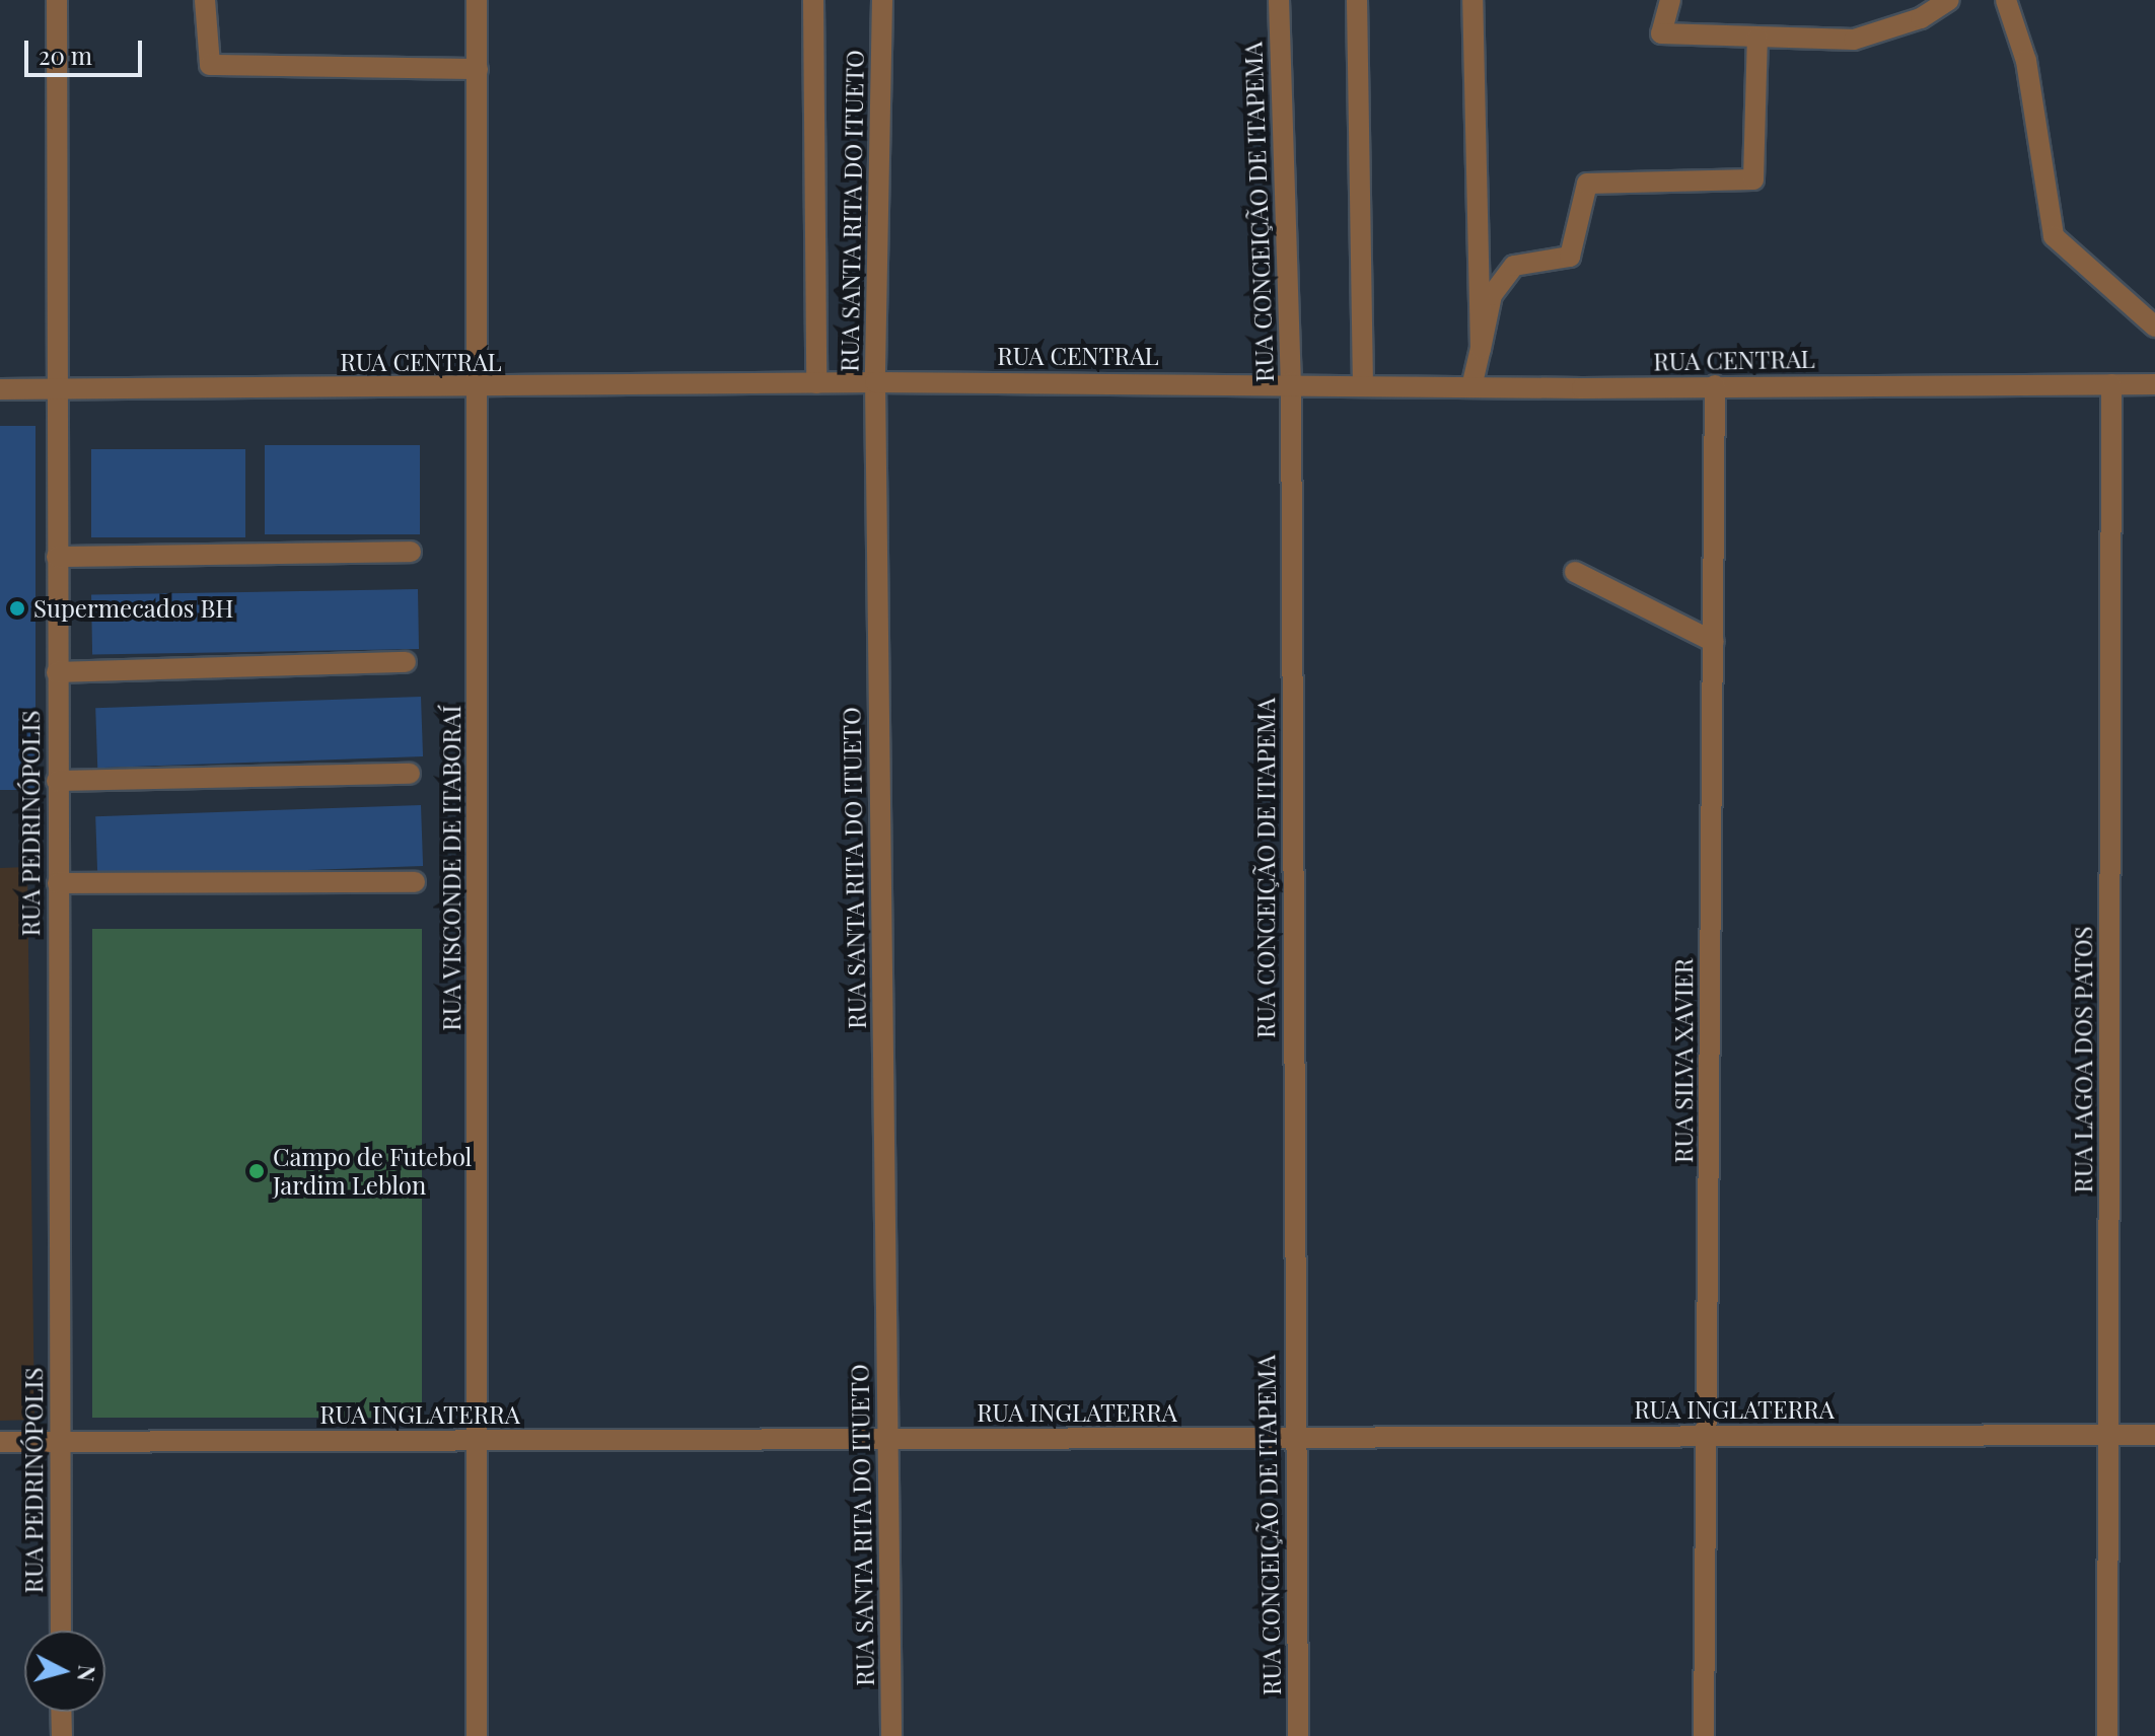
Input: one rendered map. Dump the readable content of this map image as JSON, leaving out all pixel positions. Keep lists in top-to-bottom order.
{
  "streets": {
    "street": [
      "RUA SANTA RITA DO ITUETO",
      "RUA CONCEIÇÃO DE ITAPEMA",
      "RUA CENTRAL",
      "RUA PEDRINÓPOLIS",
      "RUA VISCONDE DE ITABORAÍ",
      "RUA LAGOA DOS PATOS",
      "RUA SILVA XAVIER",
      "RUA INGLATERRA"
    ]
  },
  "crossings": [
    ["RUA SANTA RITA DO ITUETO", "RUA CENTRAL"],
    ["RUA SANTA RITA DO ITUETO", "RUA INGLATERRA"],
    ["RUA CONCEIÇÃO DE ITAPEMA", "RUA CENTRAL"],
    ["RUA CONCEIÇÃO DE ITAPEMA", "RUA INGLATERRA"],
    ["RUA CENTRAL", "RUA PEDRINÓPOLIS"],
    ["RUA CENTRAL", "RUA VISCONDE DE ITABORAÍ"],
    ["RUA CENTRAL", "RUA LAGOA DOS PATOS"],
    ["RUA CENTRAL", "RUA SILVA XAVIER"],
    ["RUA PEDRINÓPOLIS", "RUA INGLATERRA"],
    ["RUA VISCONDE DE ITABORAÍ", "RUA INGLATERRA"],
    ["RUA LAGOA DOS PATOS", "RUA INGLATERRA"],
    ["RUA SILVA XAVIER", "RUA INGLATERRA"]
  ],
  "places": ["Supermecados BH", "Campo de Futebol Jardim Leblon"],
  "scale_bar": "20 m",
  "north": "right"
}
